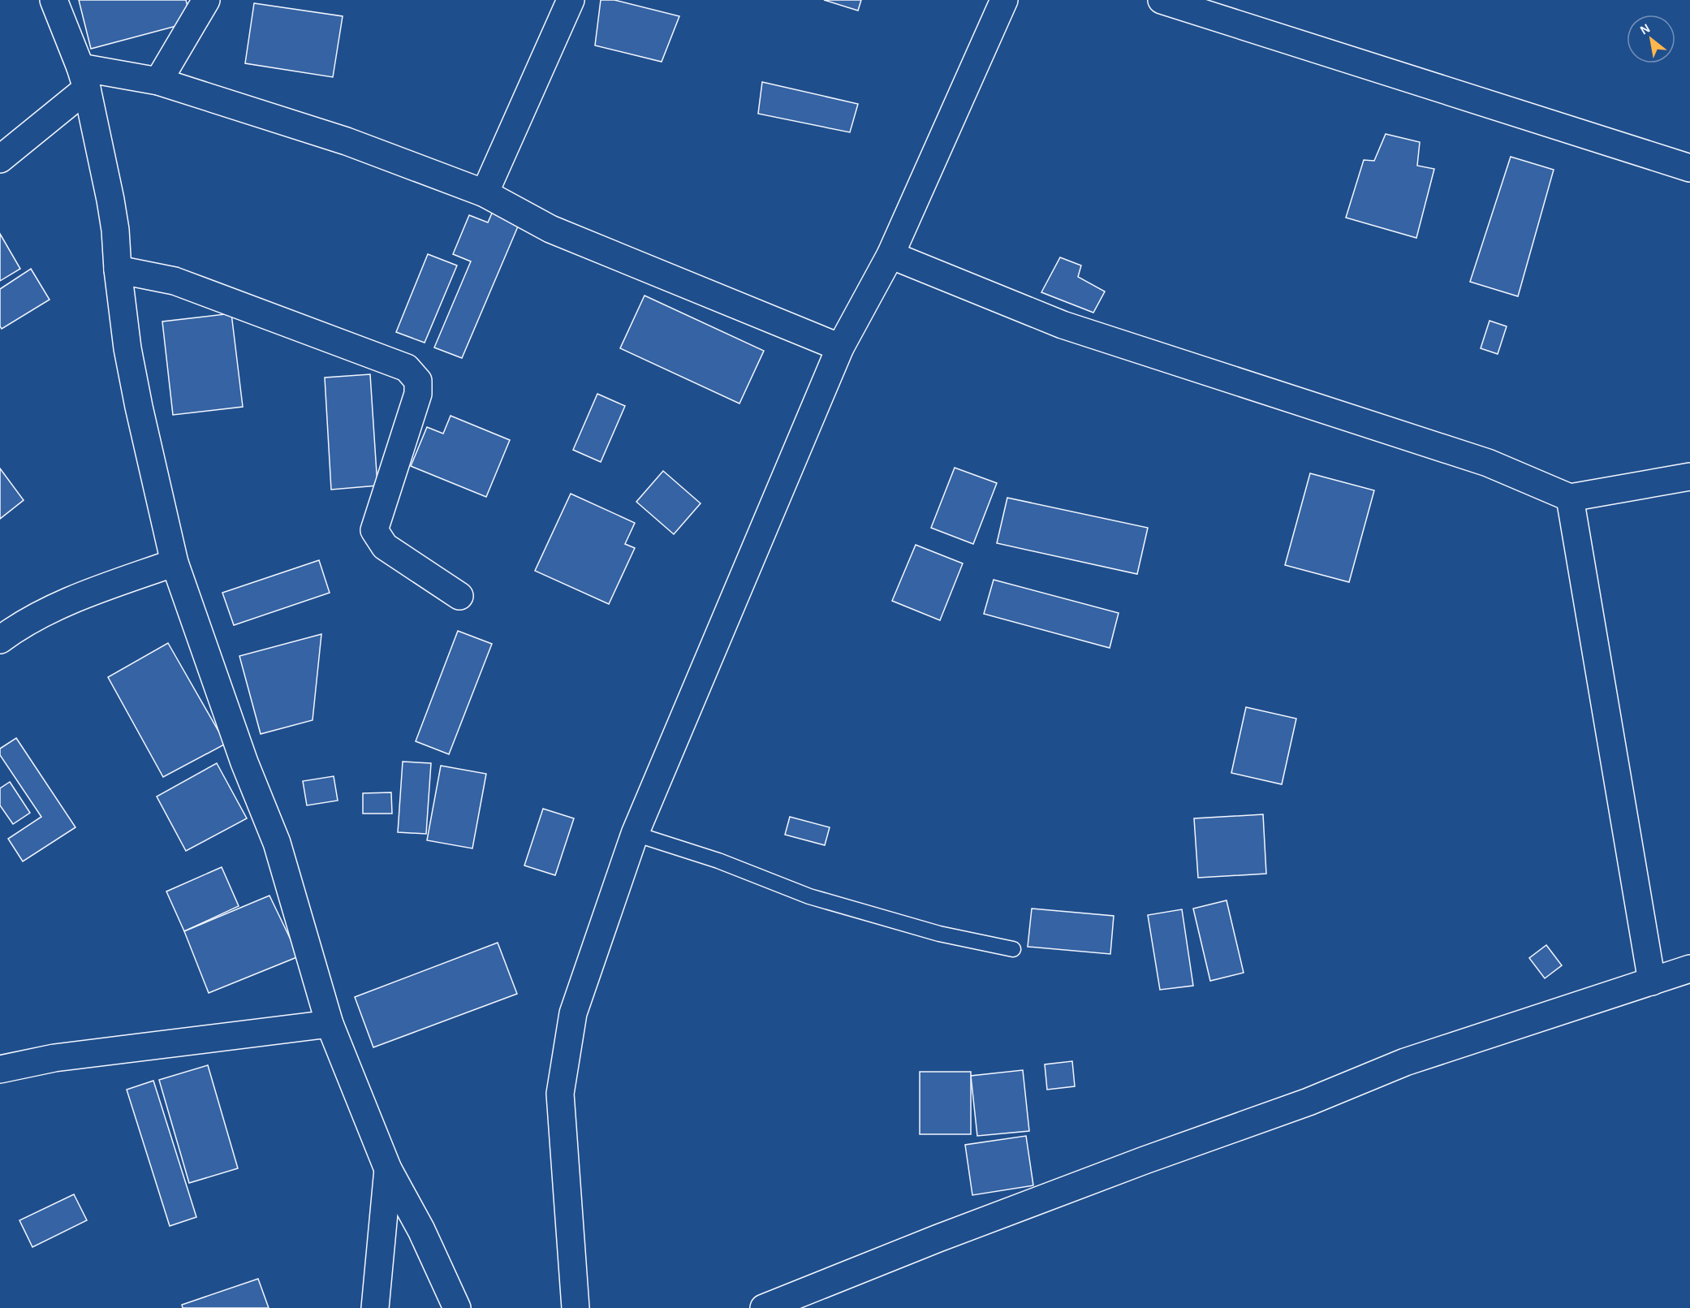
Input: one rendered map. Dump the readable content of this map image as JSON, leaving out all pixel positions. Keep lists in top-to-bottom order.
{
  "north": "top left"
}
